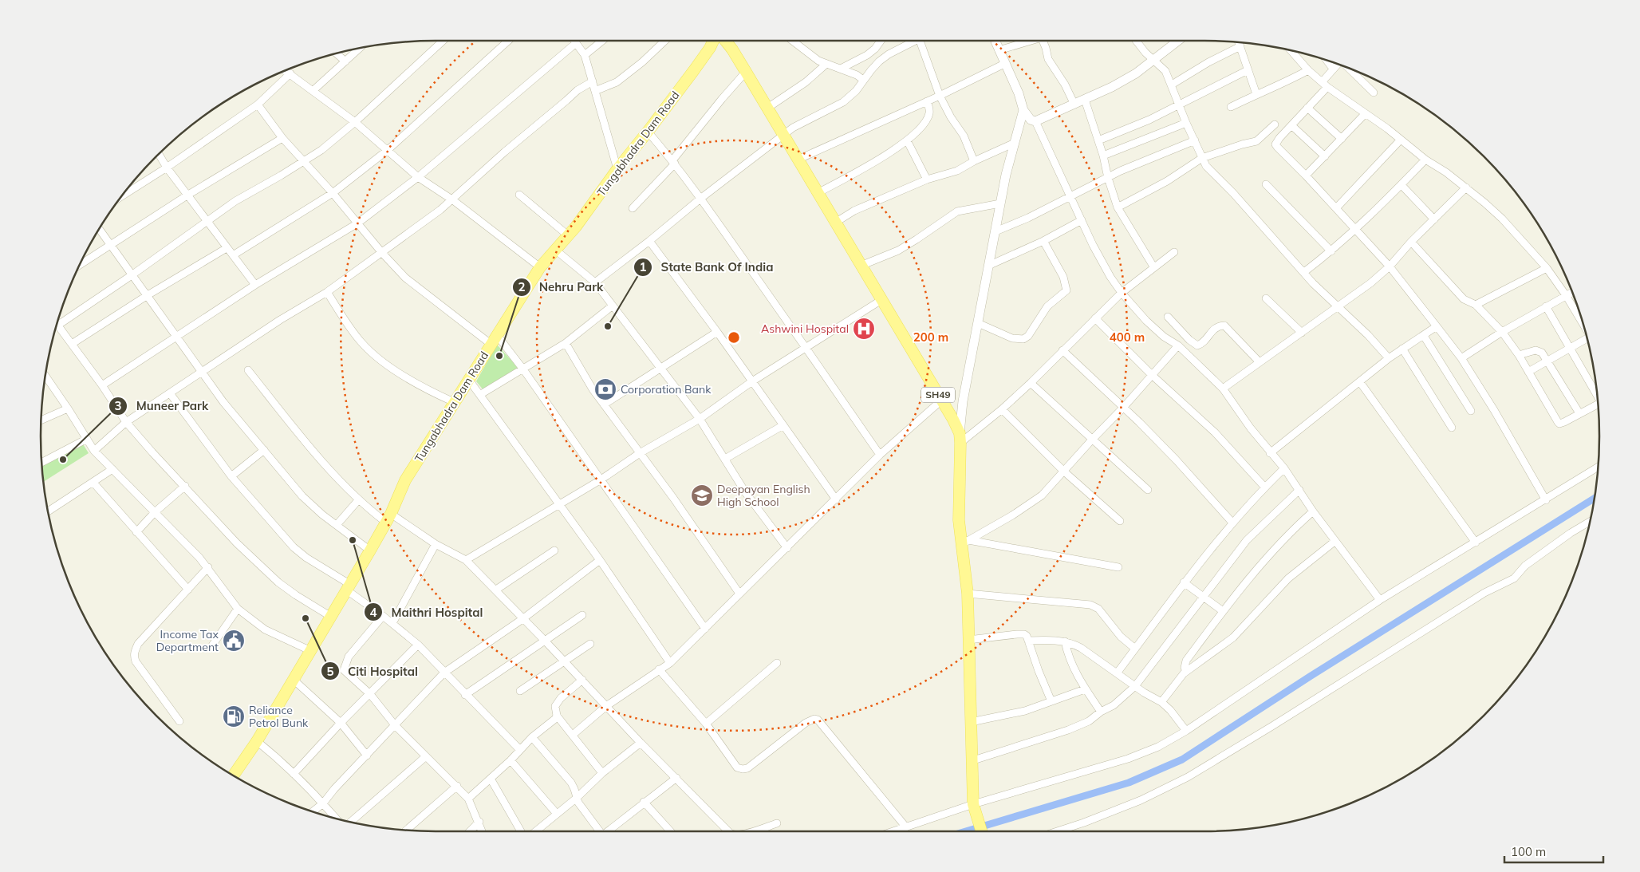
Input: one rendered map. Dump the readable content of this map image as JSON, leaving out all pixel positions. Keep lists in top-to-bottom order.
{
  "streets": {
    "main road": ["Tungabhadra Dam Road", "SH49"]
  },
  "places": {
    "other": [
      "State Bank Of India",
      "Nehru Park",
      "Muneer Park",
      "Maithri Hospital",
      "Citi Hospital"
    ],
    "hospital": ["Ashwini Hospital"],
    "bank": ["Corporation Bank"],
    "school or university": ["Deepayan English High School"],
    "public building": ["Income Tax Department"],
    "fuel station": ["Reliance Petrol Bunk"]
  },
  "scale_bar": "100 m",
  "rings": ["200 m", "400 m"]
}
